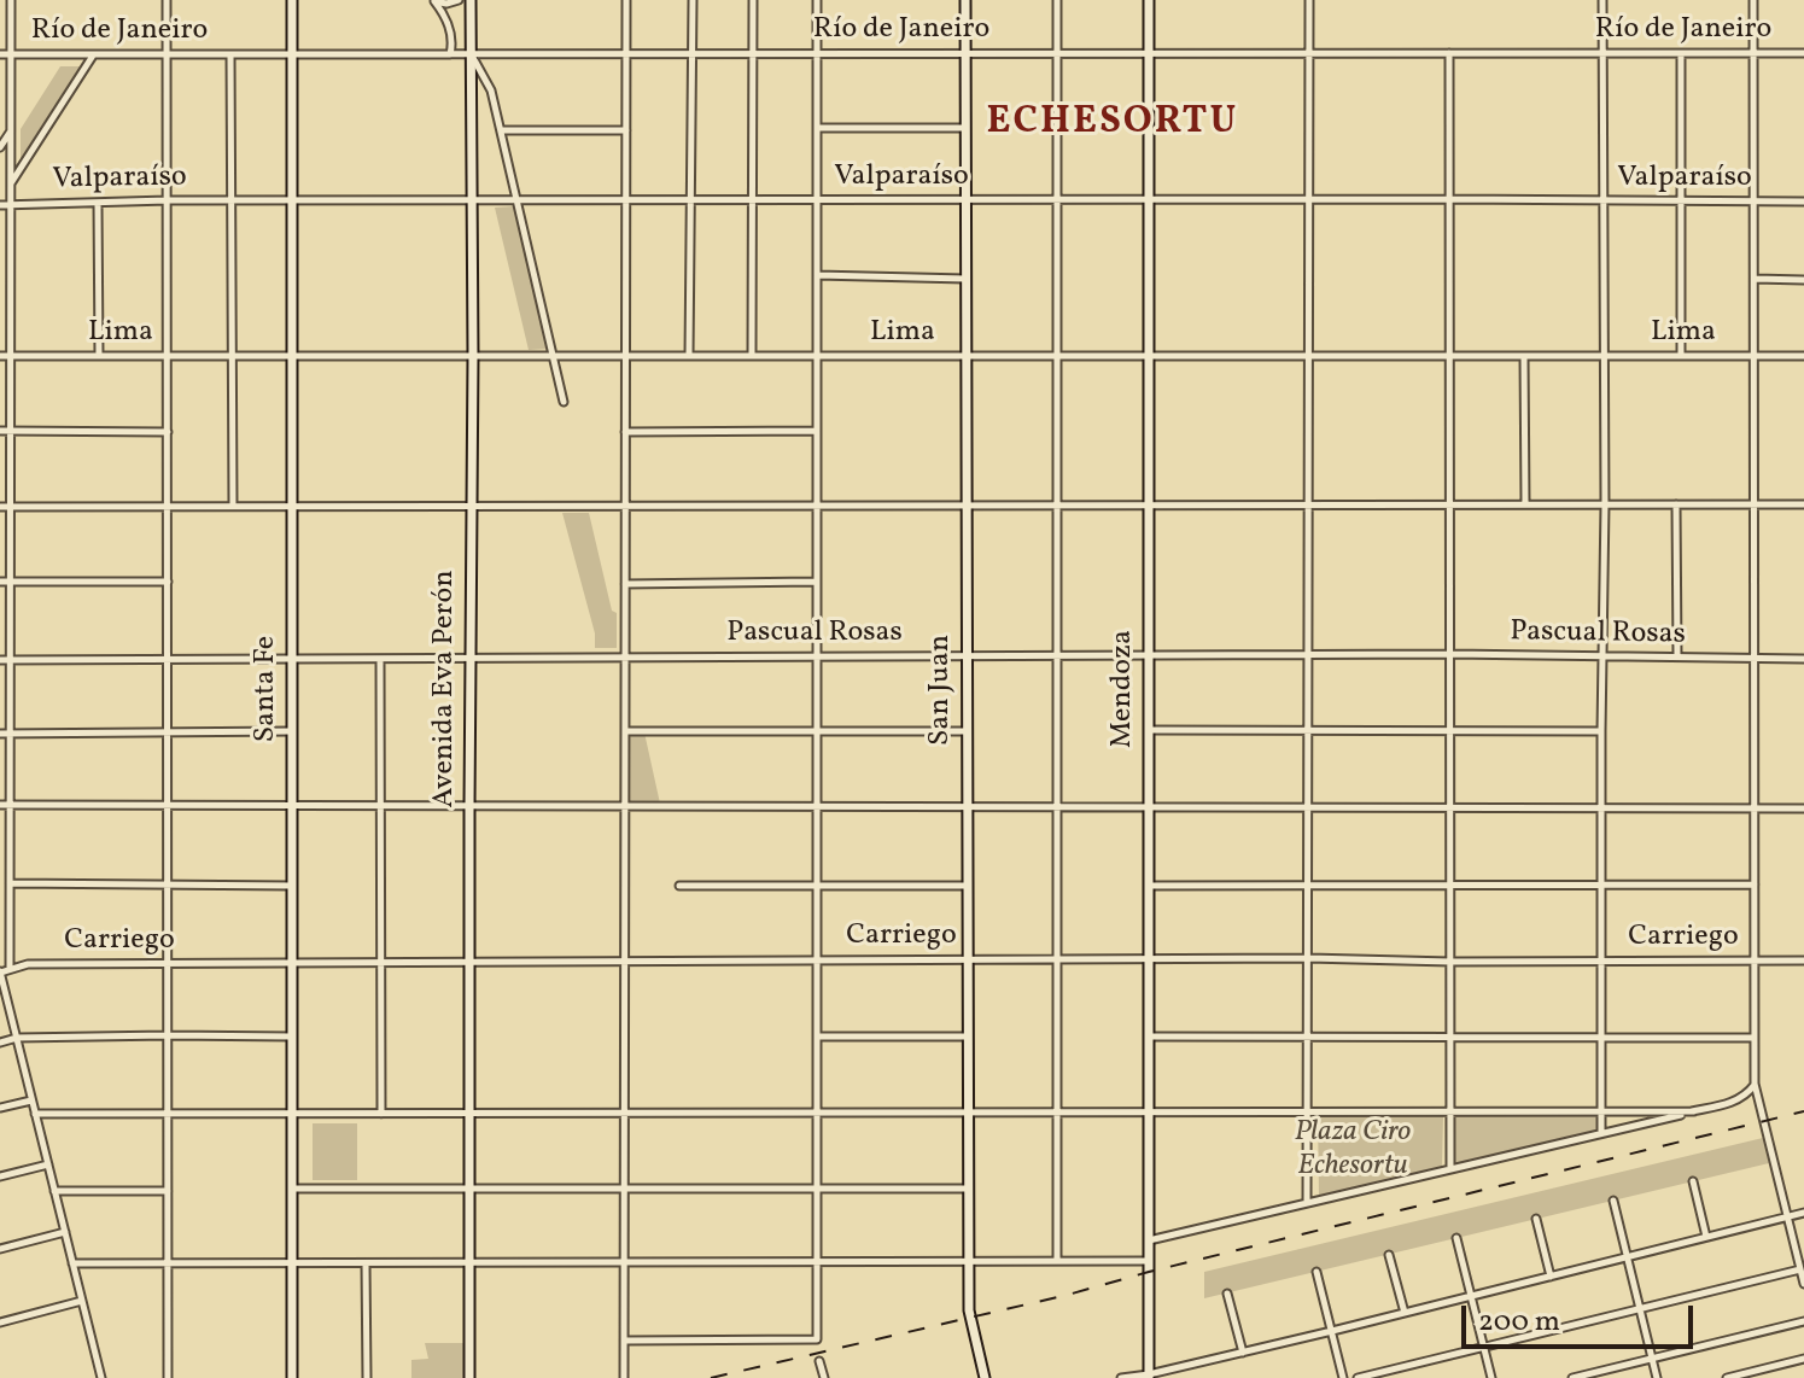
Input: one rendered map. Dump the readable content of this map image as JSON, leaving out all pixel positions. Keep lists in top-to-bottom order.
{
  "streets": {
    "main road": [
      "Santa Fe",
      "Avenida Eva Perón",
      "Mendoza",
      "San Juan"
    ],
    "street": [
      "Río de Janeiro",
      "Valparaíso",
      "Lima",
      "Pascual Rosas",
      "Carriego"
    ]
  },
  "crossings": [
    ["Río de Janeiro", "Santa Fe"],
    ["Río de Janeiro", "Avenida Eva Perón"],
    ["Río de Janeiro", "Mendoza"],
    ["Río de Janeiro", "San Juan"],
    ["Valparaíso", "Santa Fe"],
    ["Valparaíso", "Avenida Eva Perón"],
    ["Valparaíso", "Mendoza"],
    ["Valparaíso", "San Juan"],
    ["Lima", "Santa Fe"],
    ["Lima", "Avenida Eva Perón"],
    ["Lima", "Mendoza"],
    ["Lima", "San Juan"],
    ["Pascual Rosas", "Santa Fe"],
    ["Pascual Rosas", "Avenida Eva Perón"],
    ["Pascual Rosas", "Mendoza"],
    ["Pascual Rosas", "San Juan"],
    ["Santa Fe", "Carriego"],
    ["Avenida Eva Perón", "Carriego"],
    ["Mendoza", "Carriego"],
    ["San Juan", "Carriego"]
  ],
  "districts": ["ECHESORTU"],
  "parks": ["Plaza Ciro Echesortu"],
  "scale_bar": "200 m"
}
